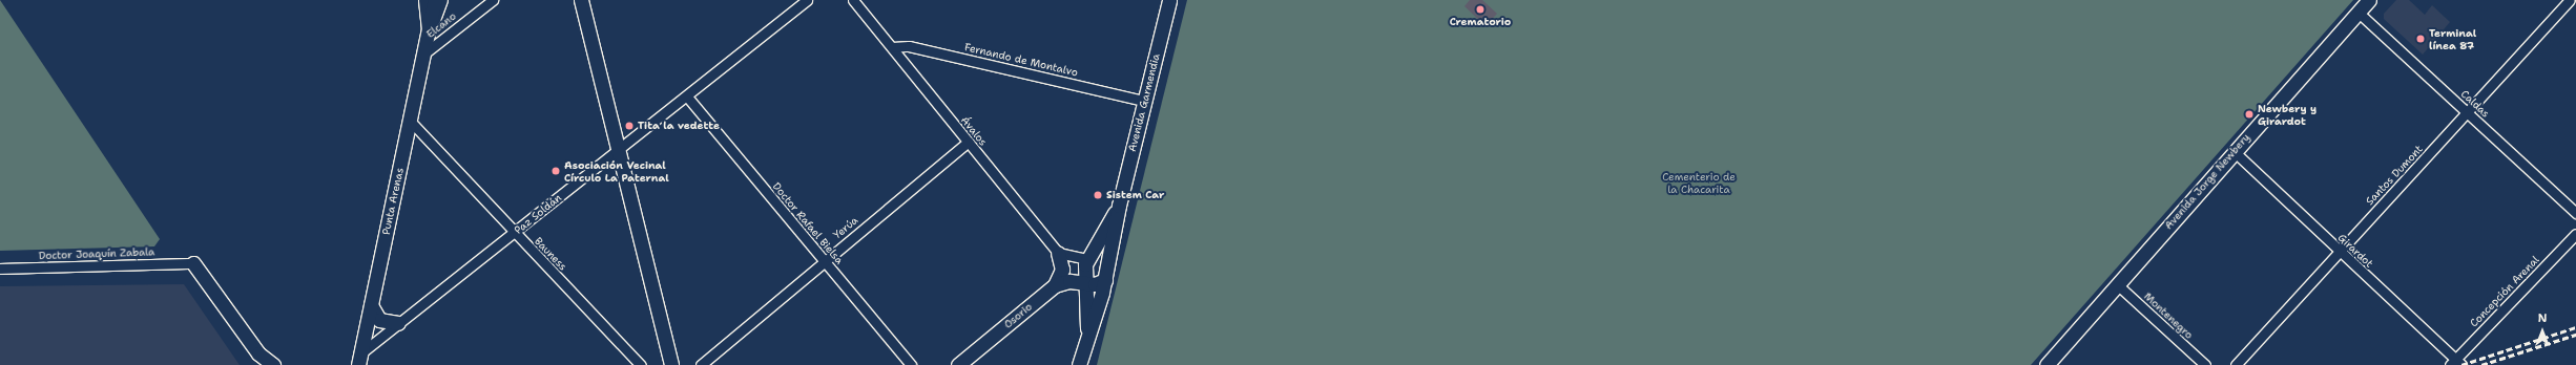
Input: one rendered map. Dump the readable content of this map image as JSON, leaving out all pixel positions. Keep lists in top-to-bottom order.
{
  "streets": {
    "street": [
      "Elcano",
      "Fernando de Montalvo",
      "Avenida Garmendia",
      "Caldas",
      "Ávalos",
      "Santos Dumont",
      "Avenida Jorge Newbery",
      "Punta Arenas",
      "Paz Soldán",
      "Doctor Rafael Bielsa",
      "Yerúa",
      "Girardot",
      "Doctor Joaquín Zabala",
      "Bauness",
      "Concepción Arenal",
      "Osorio",
      "Montenegro"
    ]
  },
  "crossings": [
    ["Elcano", "Punta Arenas"],
    ["Fernando de Montalvo", "Avenida Garmendia"],
    ["Fernando de Montalvo", "Ávalos"],
    ["Caldas", "Santos Dumont"],
    ["Caldas", "Avenida Jorge Newbery"],
    ["Ávalos", "Yerúa"],
    ["Santos Dumont", "Girardot"],
    ["Avenida Jorge Newbery", "Girardot"],
    ["Avenida Jorge Newbery", "Montenegro"],
    ["Punta Arenas", "Paz Soldán"],
    ["Punta Arenas", "Bauness"],
    ["Paz Soldán", "Doctor Rafael Bielsa"],
    ["Paz Soldán", "Bauness"],
    ["Doctor Rafael Bielsa", "Yerúa"],
    ["Girardot", "Concepción Arenal"]
  ],
  "parks": ["Cementerio de la Chacarita"],
  "places": [
    "Crematorio",
    "Terminal línea 87",
    "Newbery y Girardot",
    "Tita la vedette",
    "Asociación Vecinal Círculo La Paternal",
    "Sistem Car"
  ],
  "north": "top"
}
